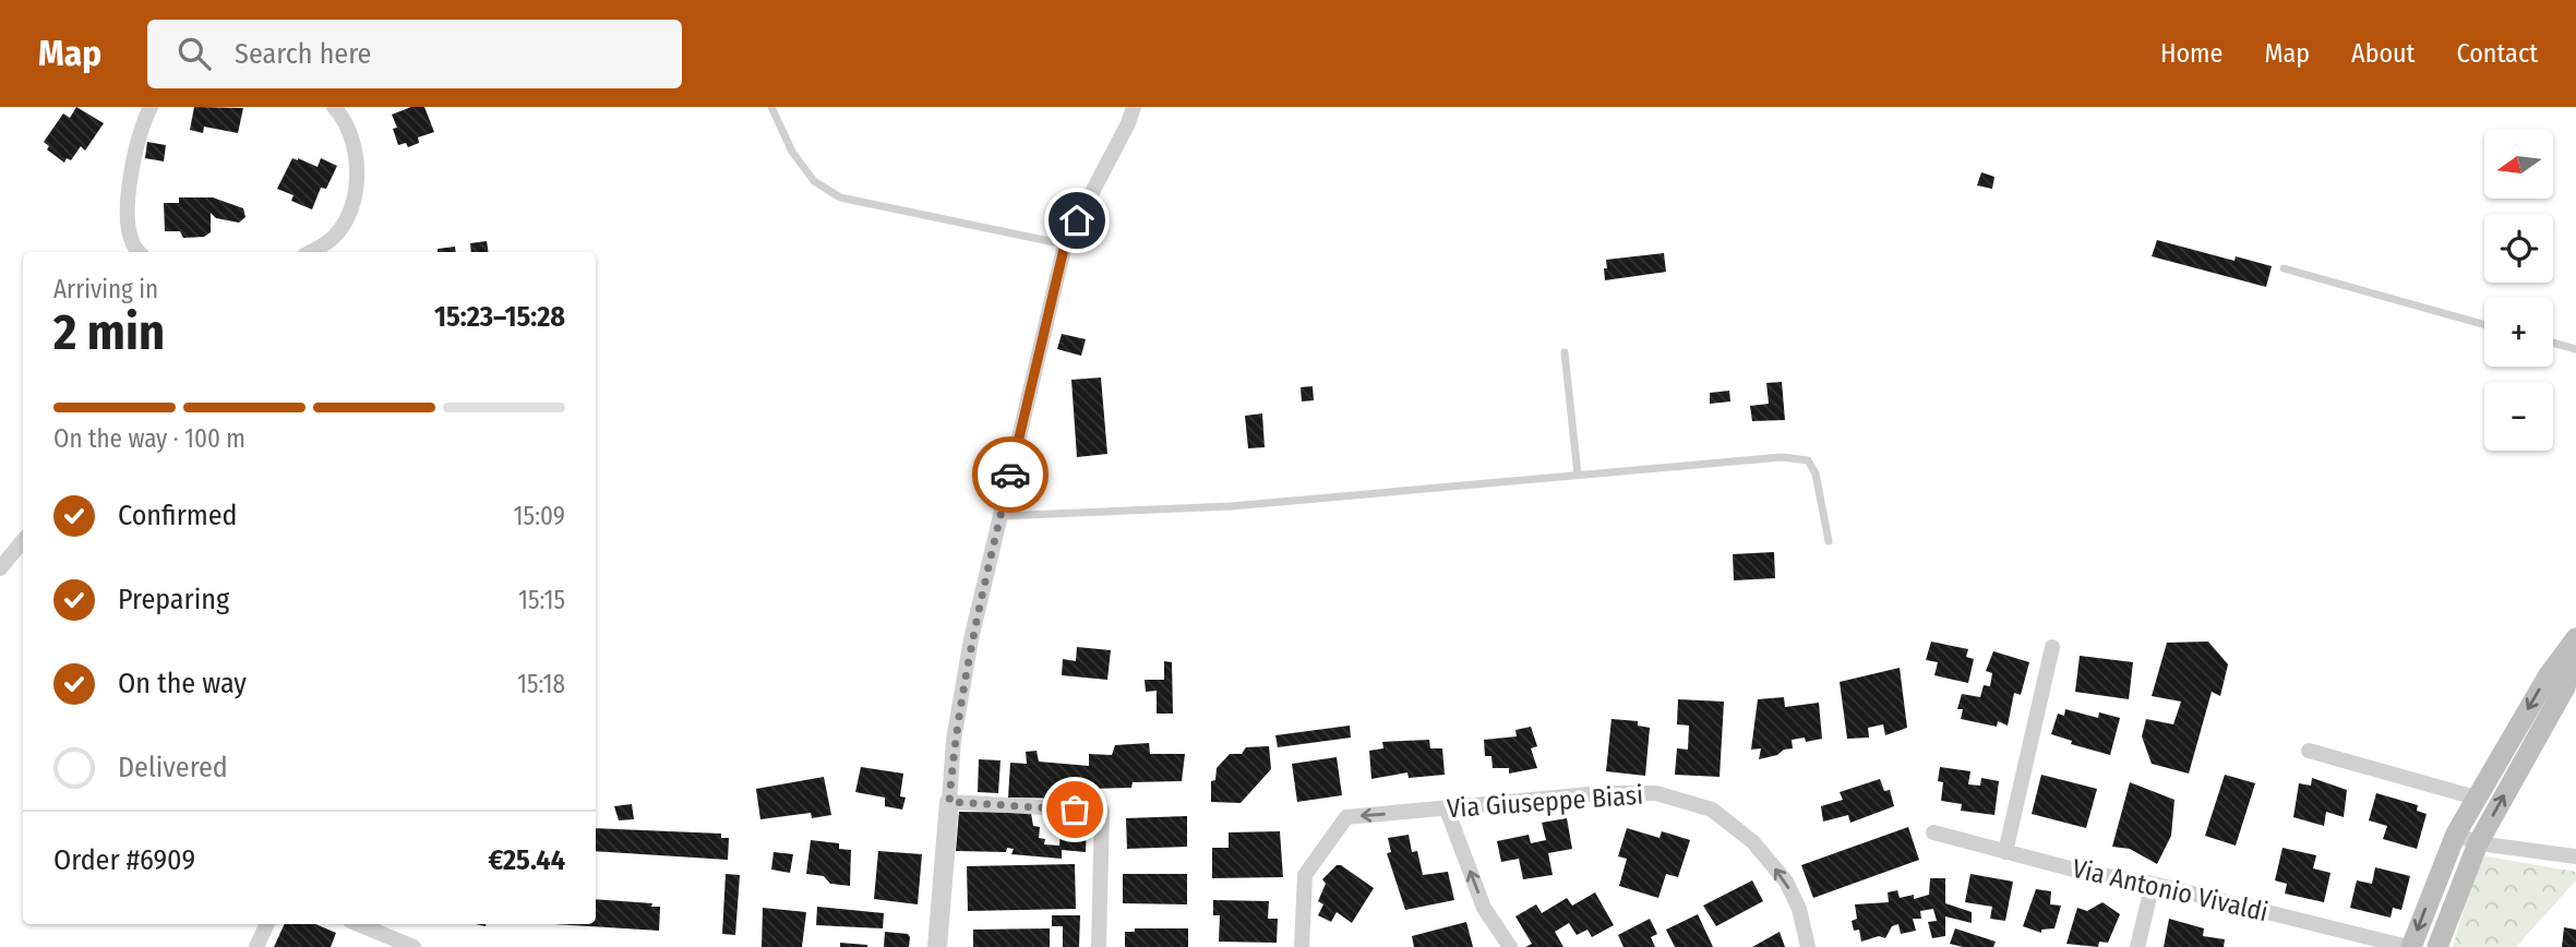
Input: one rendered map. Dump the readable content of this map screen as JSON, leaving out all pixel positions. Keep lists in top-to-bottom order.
{
  "streets": {
    "street": ["Via Giuseppe Biasi", "Via Antonio Vivaldi"]
  },
  "north": "left",
  "page": {
    "header": "Map",
    "search": "Search here",
    "nav": [
      "Home",
      "Map",
      "About",
      "Contact"
    ],
    "map_buttons": ["+", "−"],
    "heading": ["2 min", "Arriving in", "15:23–15:28"],
    "panel": ["Order #6909", "€25.44"],
    "bar": "On the way · 100 m",
    "list": [
      ["Confirmed", "15:09"],
      ["Preparing", "15:15"],
      ["On the way", "15:18"],
      "Delivered"
    ]
  }
}
